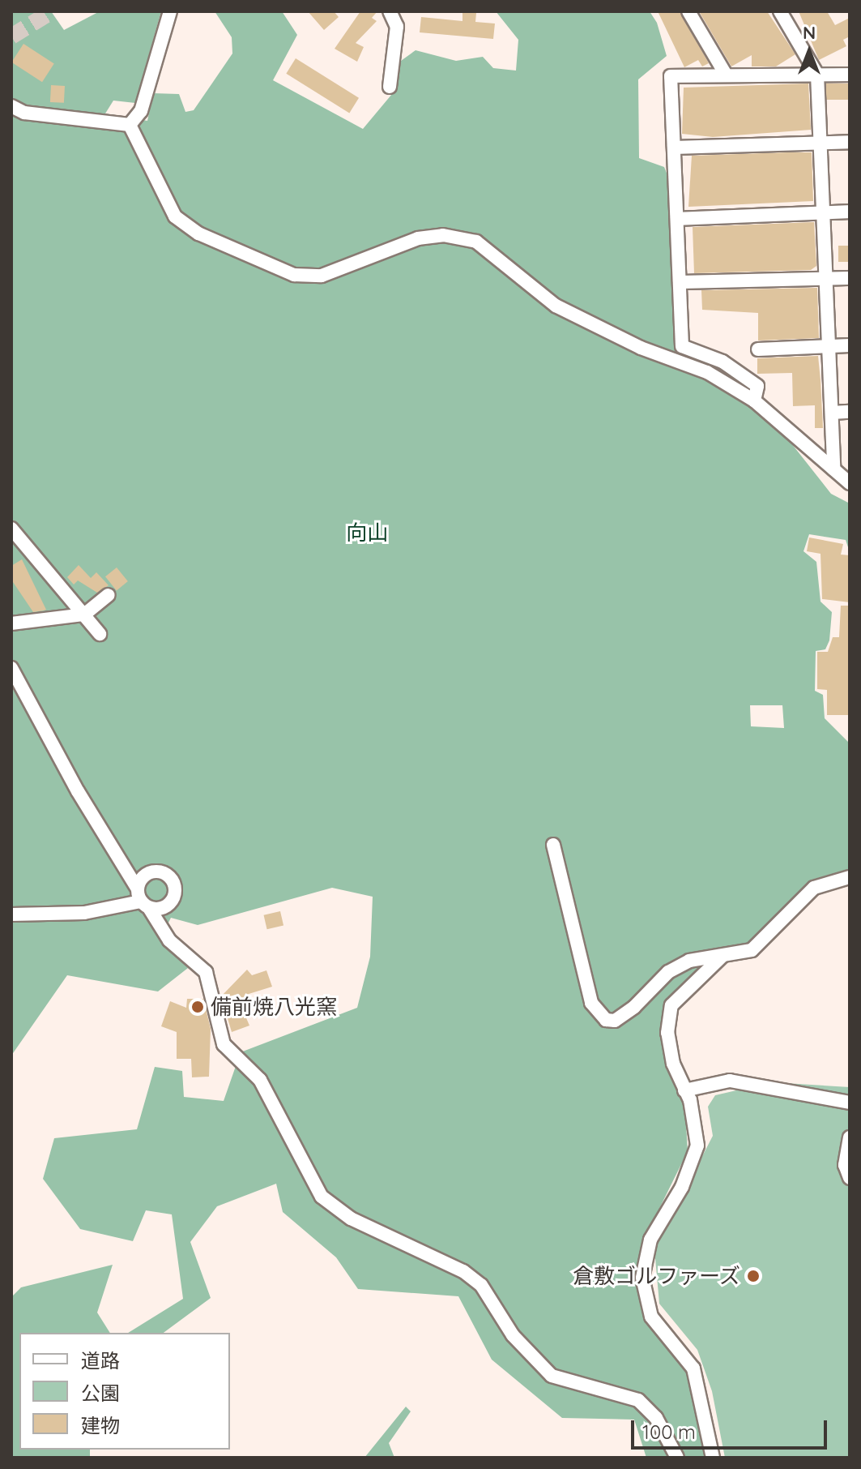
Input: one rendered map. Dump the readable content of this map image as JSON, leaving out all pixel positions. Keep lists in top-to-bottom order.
{
  "parks": ["向山"],
  "places": ["備前焼八光窯", "倉敷ゴルファーズ"],
  "legend": ["道路", "公園", "建物"],
  "scale_bar": "100 m",
  "north": "top"
}
